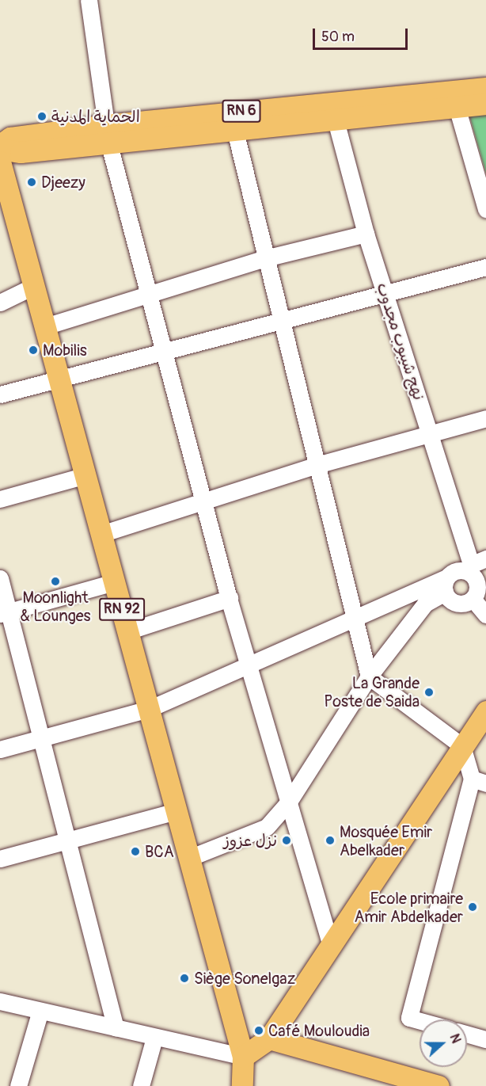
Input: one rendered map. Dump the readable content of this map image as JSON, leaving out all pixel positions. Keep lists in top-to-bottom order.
{
  "streets": {
    "main road": ["RN 6", "RN 92"],
    "street": ["نهج شيبوب مجدوب"]
  },
  "crossings": [
    ["RN 6", "نهج شيبوب مجدوب"]
  ],
  "places": [
    "الحماية المدنية",
    "Djeezy",
    "Mobilis",
    "Moonlight & Lounges",
    "La Grande Poste de Saida",
    "نزل عزوز",
    "Mosquée Emir Abelkader",
    "BCA",
    "Ecole primaire Amir Abdelkader",
    "Siège Sonelgaz",
    "Café Mouloudia"
  ],
  "scale_bar": "50 m",
  "north": "right"
}
